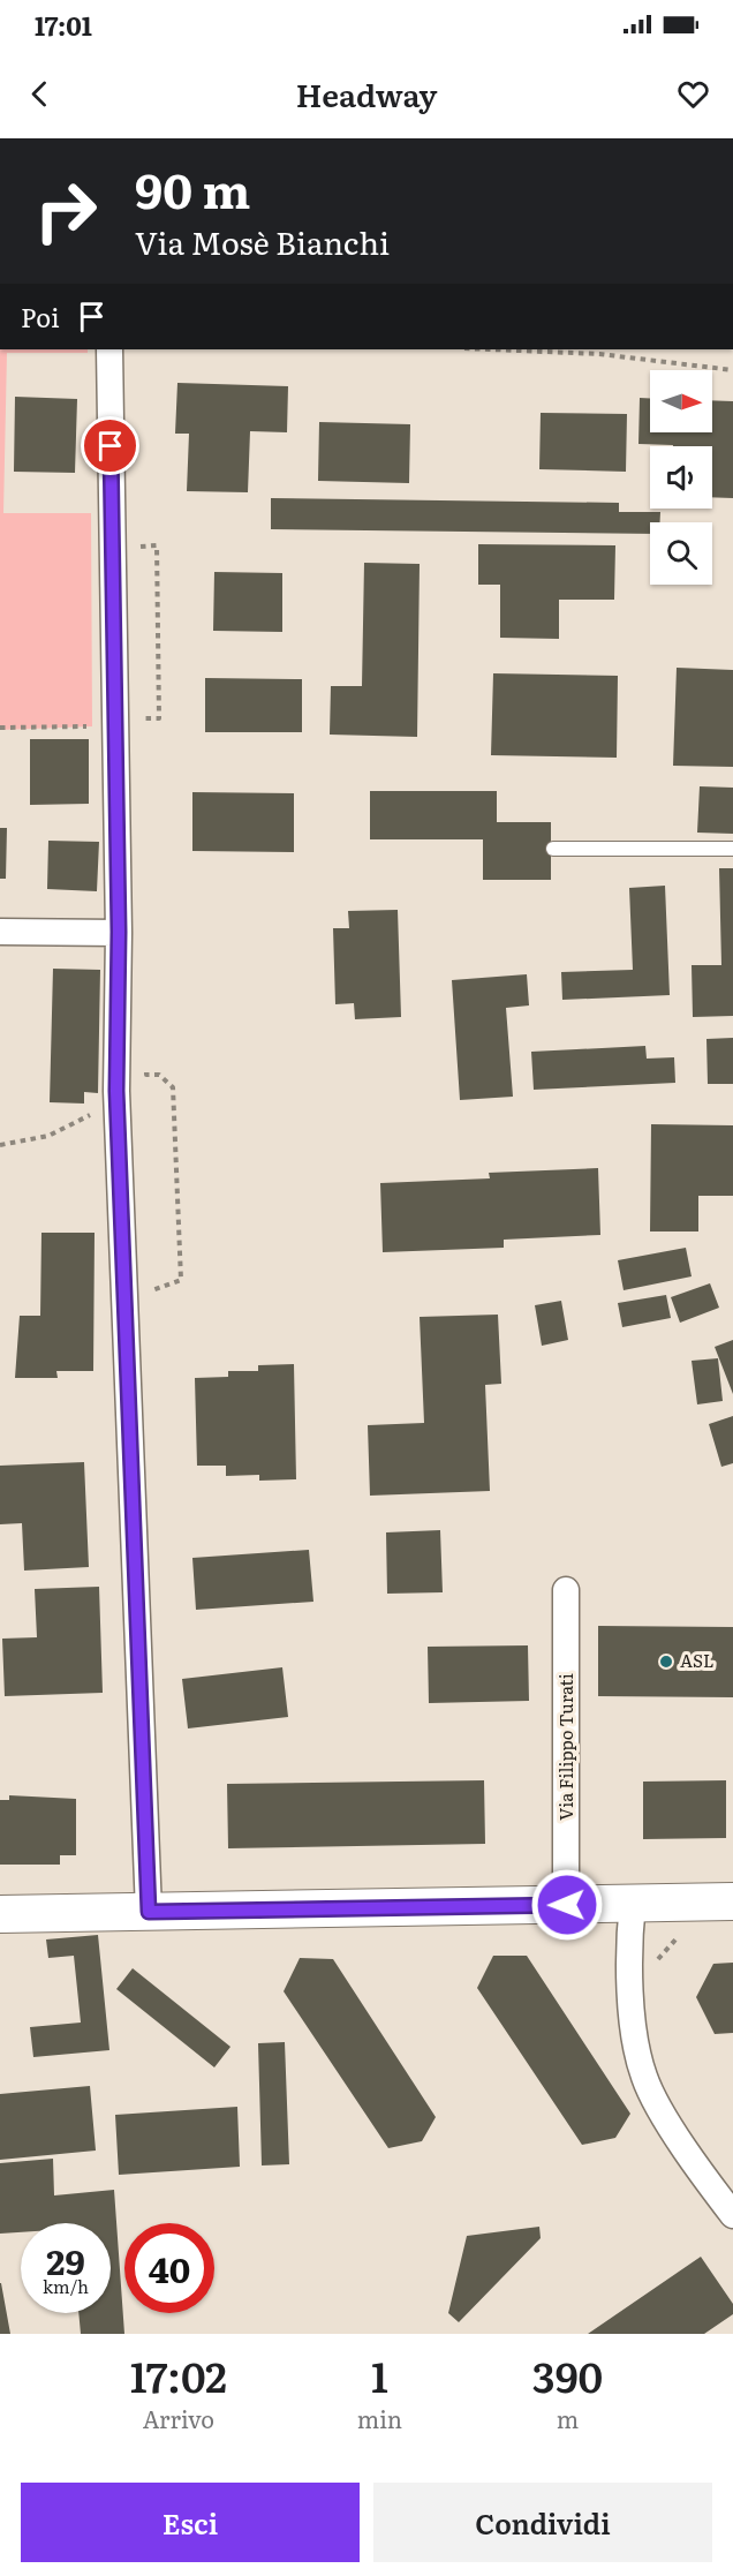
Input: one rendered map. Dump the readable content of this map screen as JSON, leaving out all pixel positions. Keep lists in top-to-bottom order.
{
  "streets": {
    "street": ["Via Filippo Turati"]
  },
  "places": ["ASL"],
  "north": "right",
  "page": {
    "status": "17:01",
    "header": "Headway",
    "turn": ["90 m", "Via Mosè Bianchi"],
    "then": "Poi",
    "speed": "29 km/h",
    "limit": "40",
    "eta": [
      "17:02",
      "Arrivo",
      "1",
      "min",
      "390",
      "m"
    ],
    "buttons": ["Esci", "Condividi"]
  }
}
